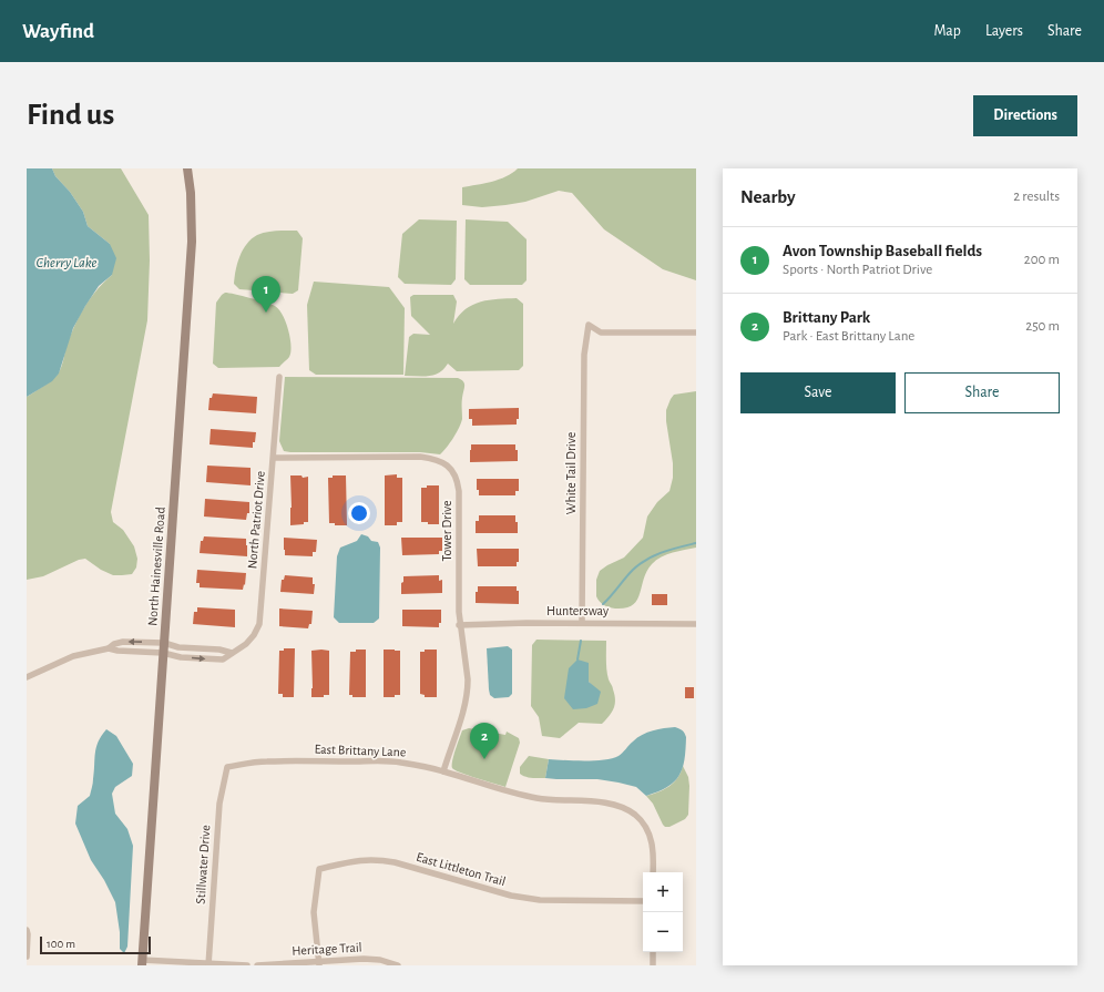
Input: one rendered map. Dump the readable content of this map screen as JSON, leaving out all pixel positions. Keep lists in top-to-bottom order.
{
  "streets": {
    "main road": ["North Hainesville Road"],
    "street": [
      "White Tail Drive",
      "North Patriot Drive",
      "Tower Drive",
      "Huntersway",
      "East Brittany Lane",
      "Stillwater Drive",
      "East Littleton Trail",
      "Heritage Trail"
    ]
  },
  "crossings": [
    ["White Tail Drive", "Huntersway"],
    ["North Patriot Drive", "Tower Drive"],
    ["North Patriot Drive", "North Hainesville Road"],
    ["Tower Drive", "Huntersway"],
    ["Tower Drive", "East Brittany Lane"],
    ["East Brittany Lane", "Stillwater Drive"],
    ["East Littleton Trail", "Heritage Trail"]
  ],
  "water": ["Cherry Lake"],
  "scale_bar": "100 m",
  "page": {
    "header": "Wayfind",
    "nav": ["Map", "Layers", "Share"],
    "buttons": [
      "Directions",
      ["Save", "Share"]
    ],
    "title": "Find us",
    "heading": ["Nearby", "2 results"],
    "list": [
      {
        "mark": "1",
        "name": "Avon Township Baseball fields",
        "note": "Sports · North Patriot Drive",
        "value": "200 m"
      },
      {
        "mark": "2",
        "name": "Brittany Park",
        "note": "Park · East Brittany Lane",
        "value": "250 m"
      }
    ],
    "pins": ["1", "2"],
    "map_buttons": ["+", "−"],
    "scale": "100 m"
  }
}
